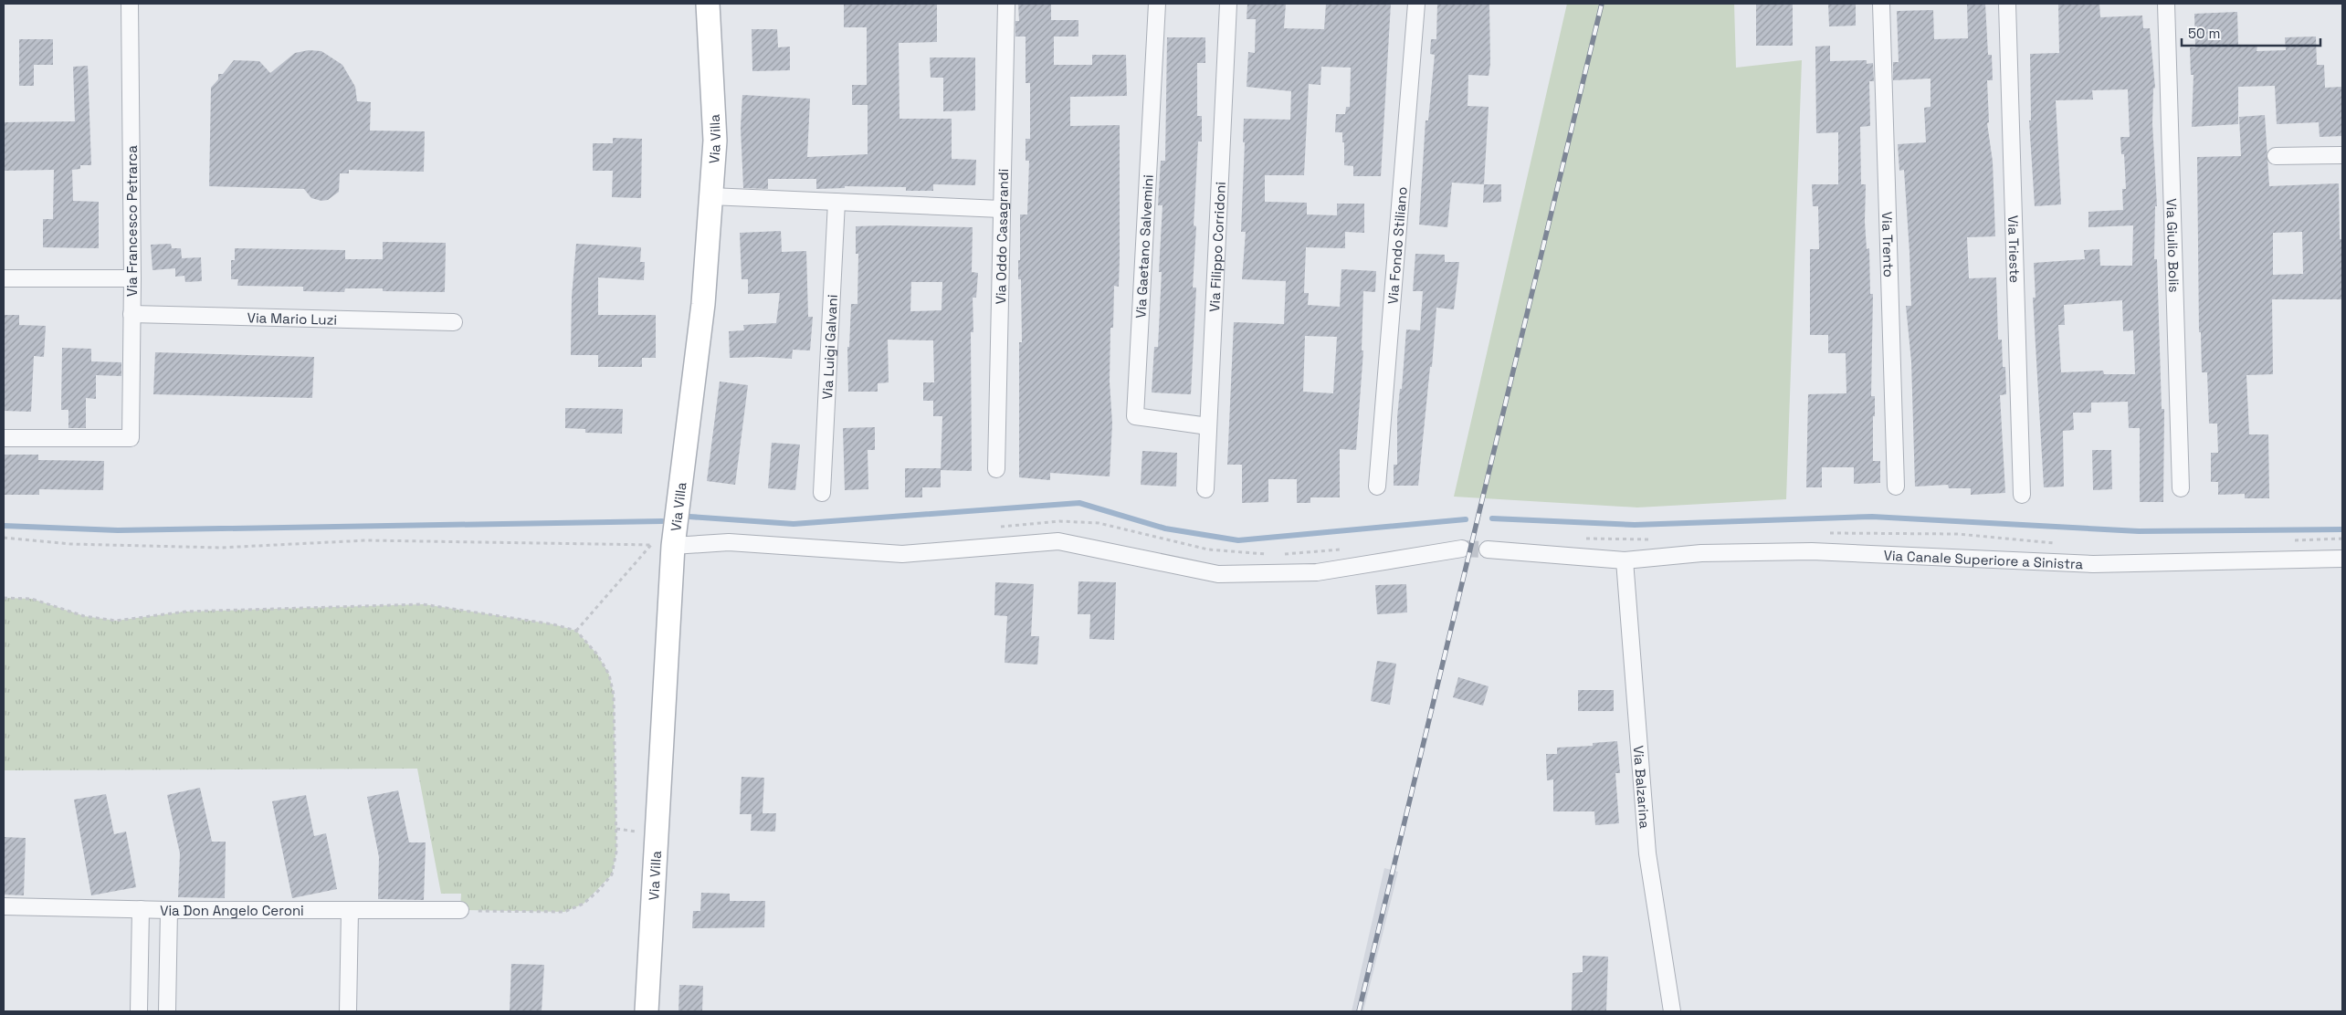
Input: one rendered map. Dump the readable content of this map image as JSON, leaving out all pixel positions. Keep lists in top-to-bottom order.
{
  "streets": {
    "street": [
      "Via Villa",
      "Via Francesco Petrarca",
      "Via Oddo Casagrandi",
      "Via Fondo Stiliano",
      "Via Trento",
      "Via Giulio Bolis",
      "Via Gaetano Salvemini",
      "Via Filippo Corridoni",
      "Via Trieste",
      "Via Mario Luzi",
      "Via Luigi Galvani",
      "Via Canale Superiore a Sinistra",
      "Via Balzarina",
      "Via Don Angelo Ceroni"
    ]
  },
  "crossings": [
    ["Via Francesco Petrarca", "Via Mario Luzi"],
    ["Via Gaetano Salvemini", "Via Filippo Corridoni"],
    ["Via Canale Superiore a Sinistra", "Via Balzarina"]
  ],
  "scale_bar": "50 m"
}
